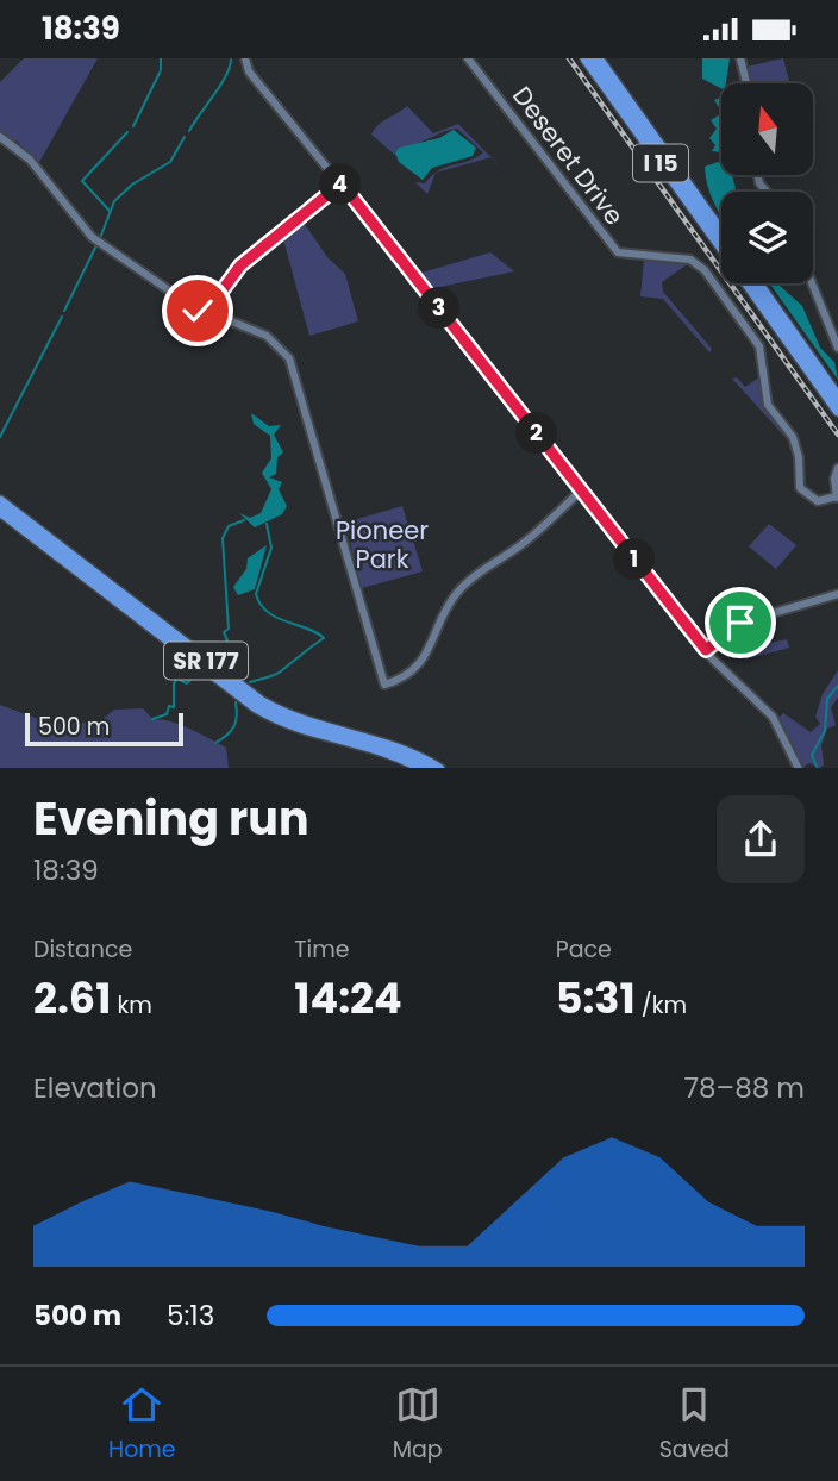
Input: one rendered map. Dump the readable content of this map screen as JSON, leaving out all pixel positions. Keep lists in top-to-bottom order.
{
  "streets": {
    "highway": ["I 15", "SR 177"],
    "street": ["Deseret Drive"]
  },
  "parks": ["Pioneer Park"],
  "scale_bar": "500 m",
  "north": "top",
  "page": {
    "status": "18:39",
    "pins": [
      "4",
      "3",
      "2",
      "1"
    ],
    "scale": "500 m",
    "heading": ["Evening run", "18:39"],
    "stats": [
      ["Distance", "2.61 km"],
      ["Time", "14:24"],
      ["Pace", "5:31 /km"]
    ],
    "chart": ["Elevation", "78–88 m"],
    "list": [
      {
        "name": "500 m",
        "note": "5:13"
      }
    ],
    "tabs": ["Home", "Map", "Saved"]
  }
}
